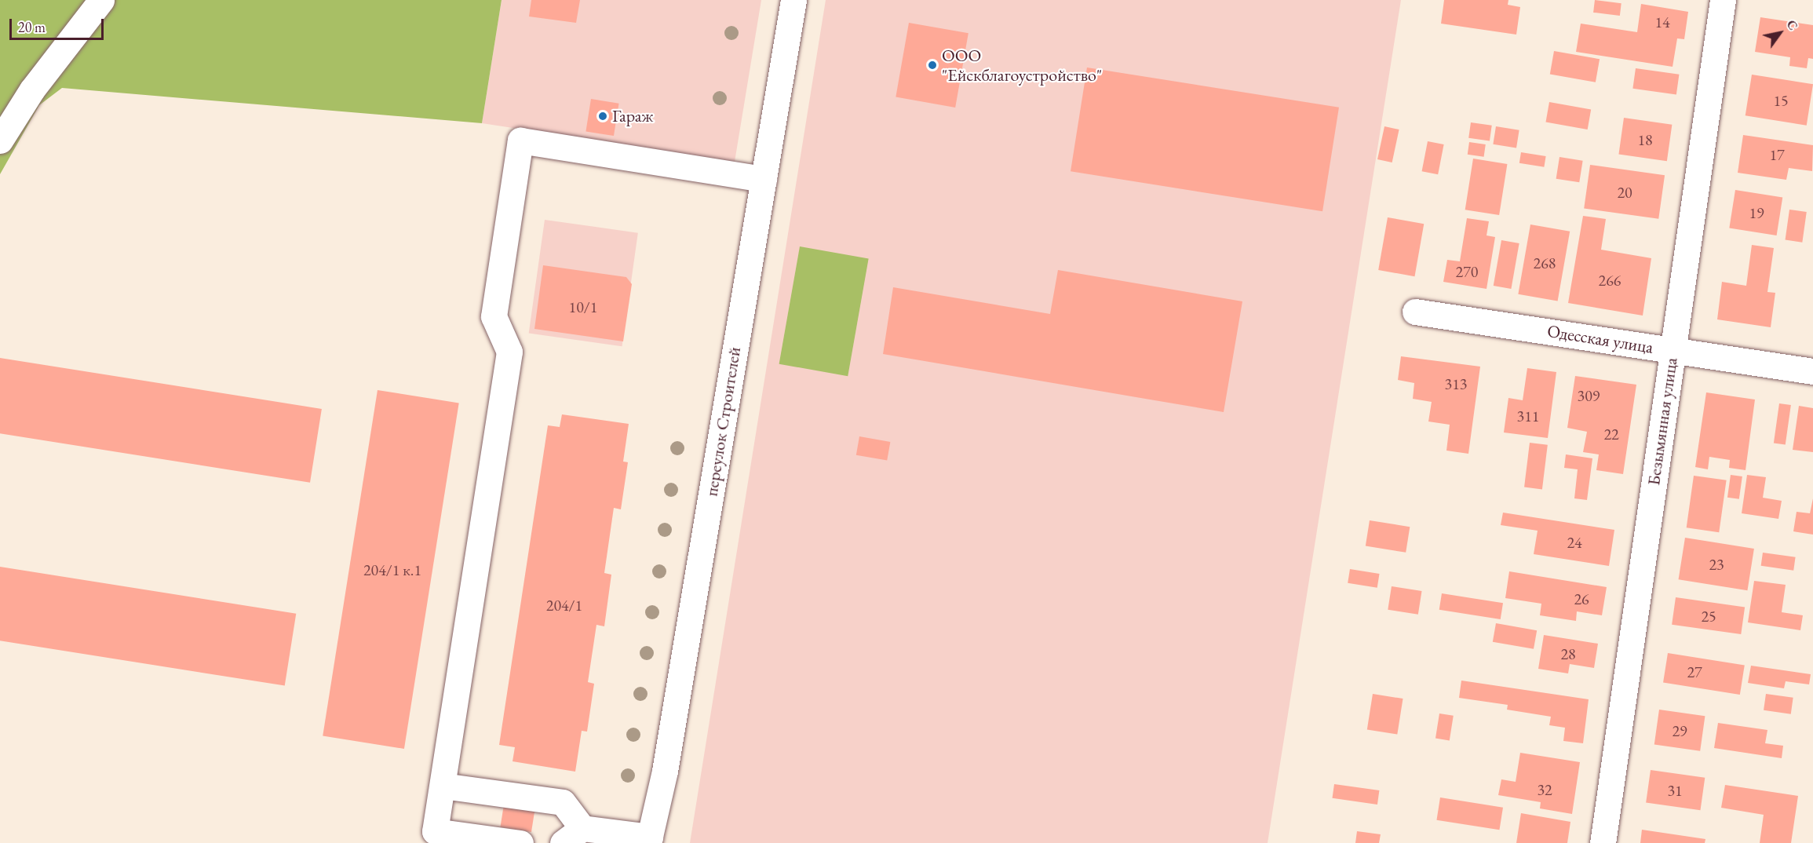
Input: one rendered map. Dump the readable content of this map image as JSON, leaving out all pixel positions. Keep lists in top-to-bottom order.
{
  "streets": {
    "street": ["Одесская улица", "переулок Строителей", "Безымянная улица"]
  },
  "crossings": [
    ["Одесская улица", "Безымянная улица"]
  ],
  "places": ["ООО \"Ейскблагоустройство\"", "Гараж"],
  "house_numbers": [
    "14",
    "15",
    "18",
    "17",
    "20",
    "19",
    "268",
    "270",
    "266",
    "10/1",
    "313",
    "309",
    "311",
    "22",
    "24",
    "23",
    "204/1 к.1",
    "26",
    "204/1",
    "25",
    "28",
    "27",
    "29",
    "32",
    "31"
  ],
  "scale_bar": "20 m",
  "north": "top right"
}
